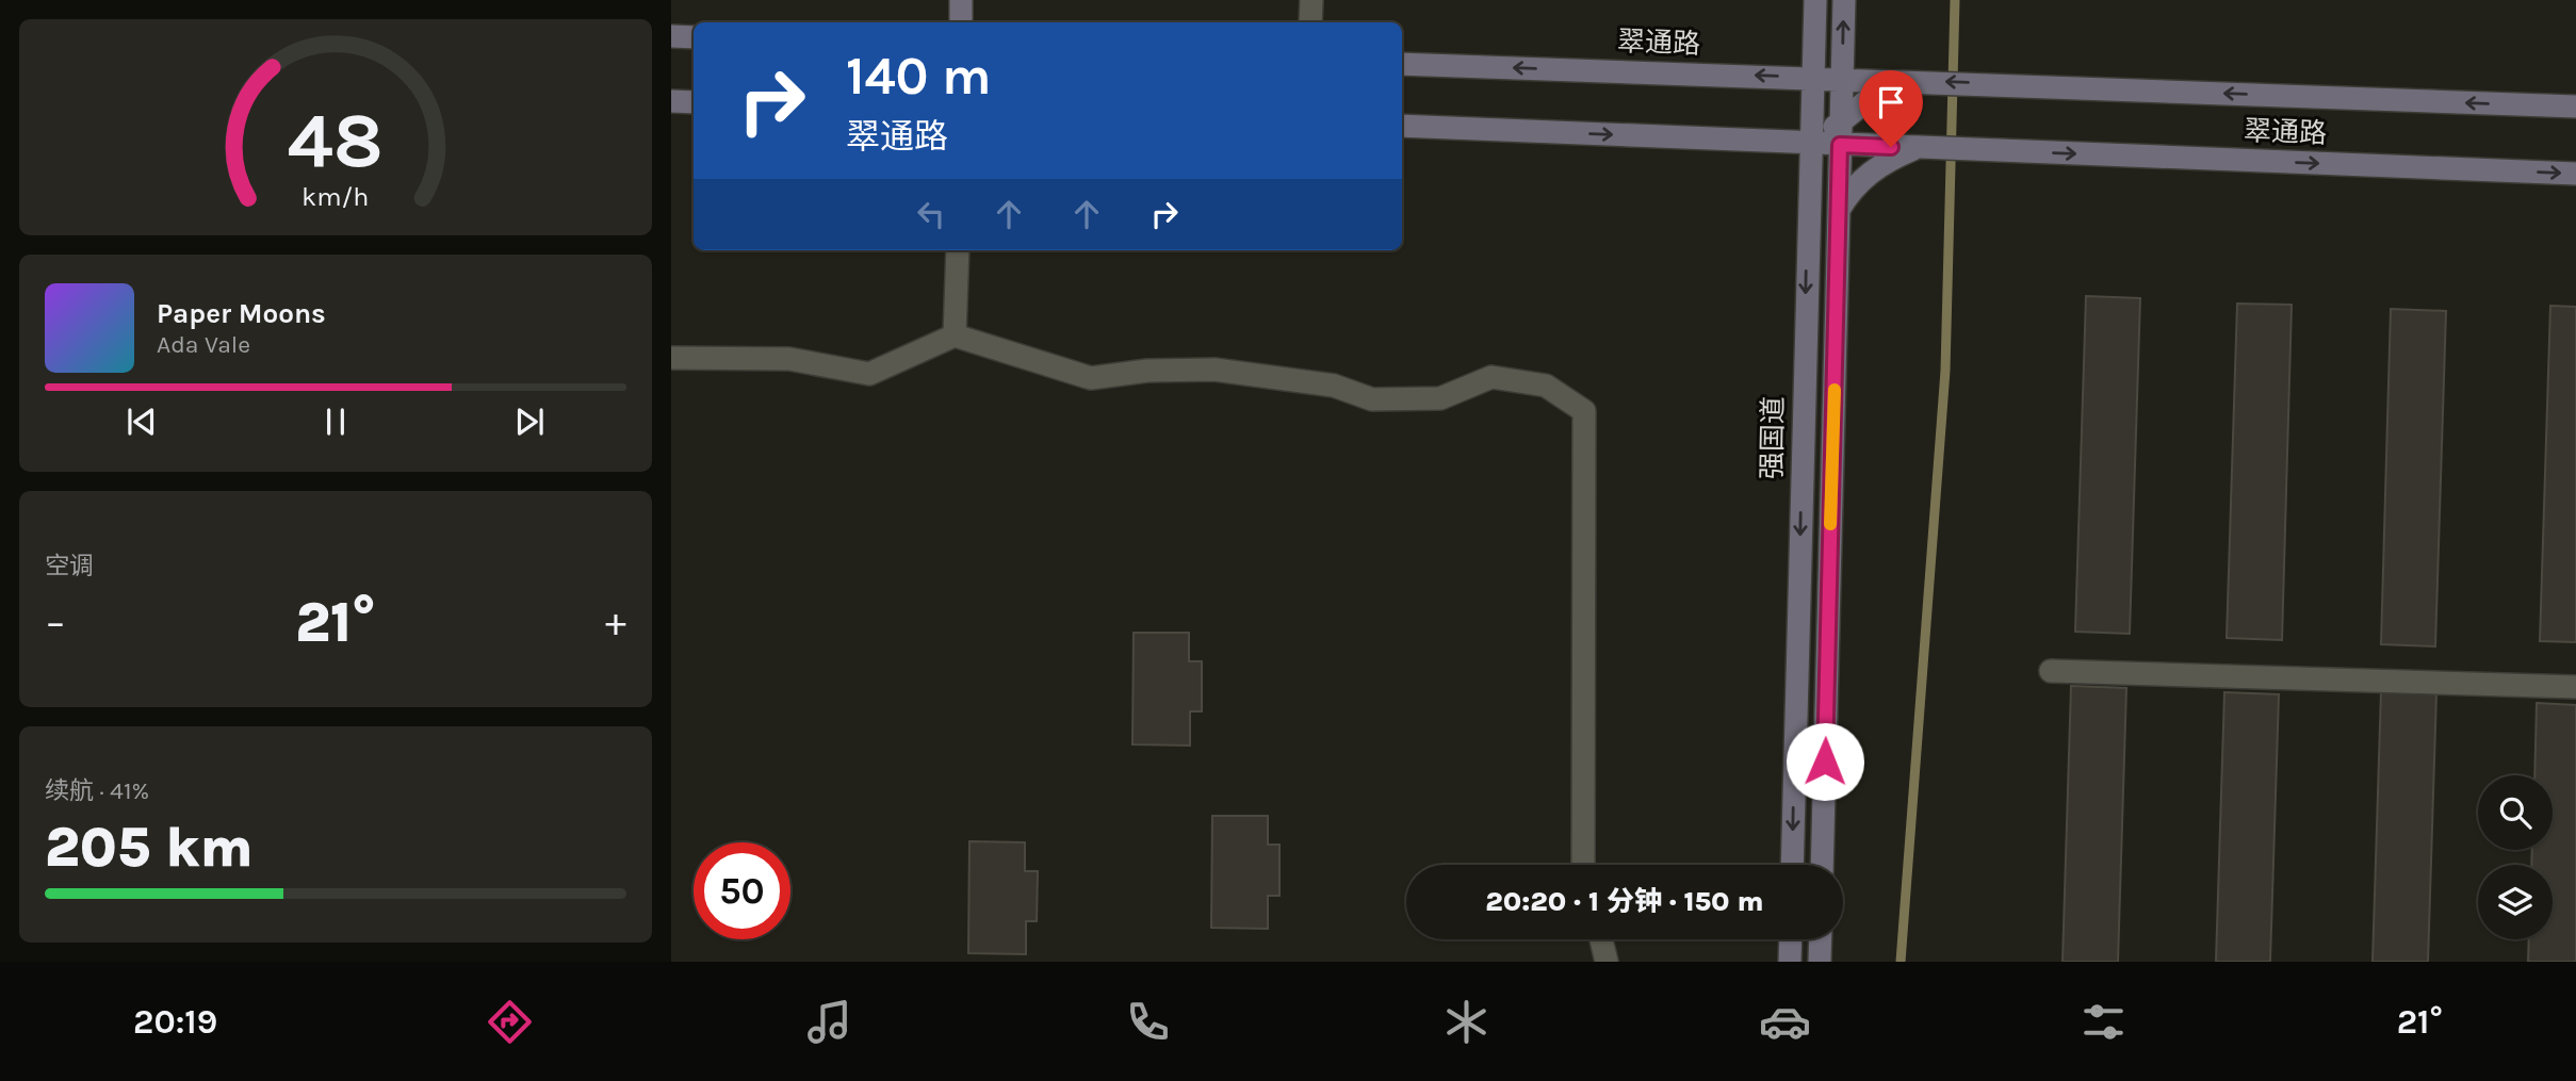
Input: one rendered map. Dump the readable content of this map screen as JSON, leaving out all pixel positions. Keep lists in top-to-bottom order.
{
  "streets": {
    "main road": ["翠通路", "强国道"]
  },
  "page": {
    "turn": ["140 m", "翠通路"],
    "song": ["Paper Moons", "Ada Vale"],
    "tile": [
      "空调",
      ["续航 · 41%", "205 km"]
    ],
    "heat": ["−", "21°", "+"],
    "limit": "50",
    "trip": "20:20 · 1 分钟 · 150 m",
    "tabs": ["20:19", "21°"],
    "gauge": ["48", "km/h"]
  }
}
